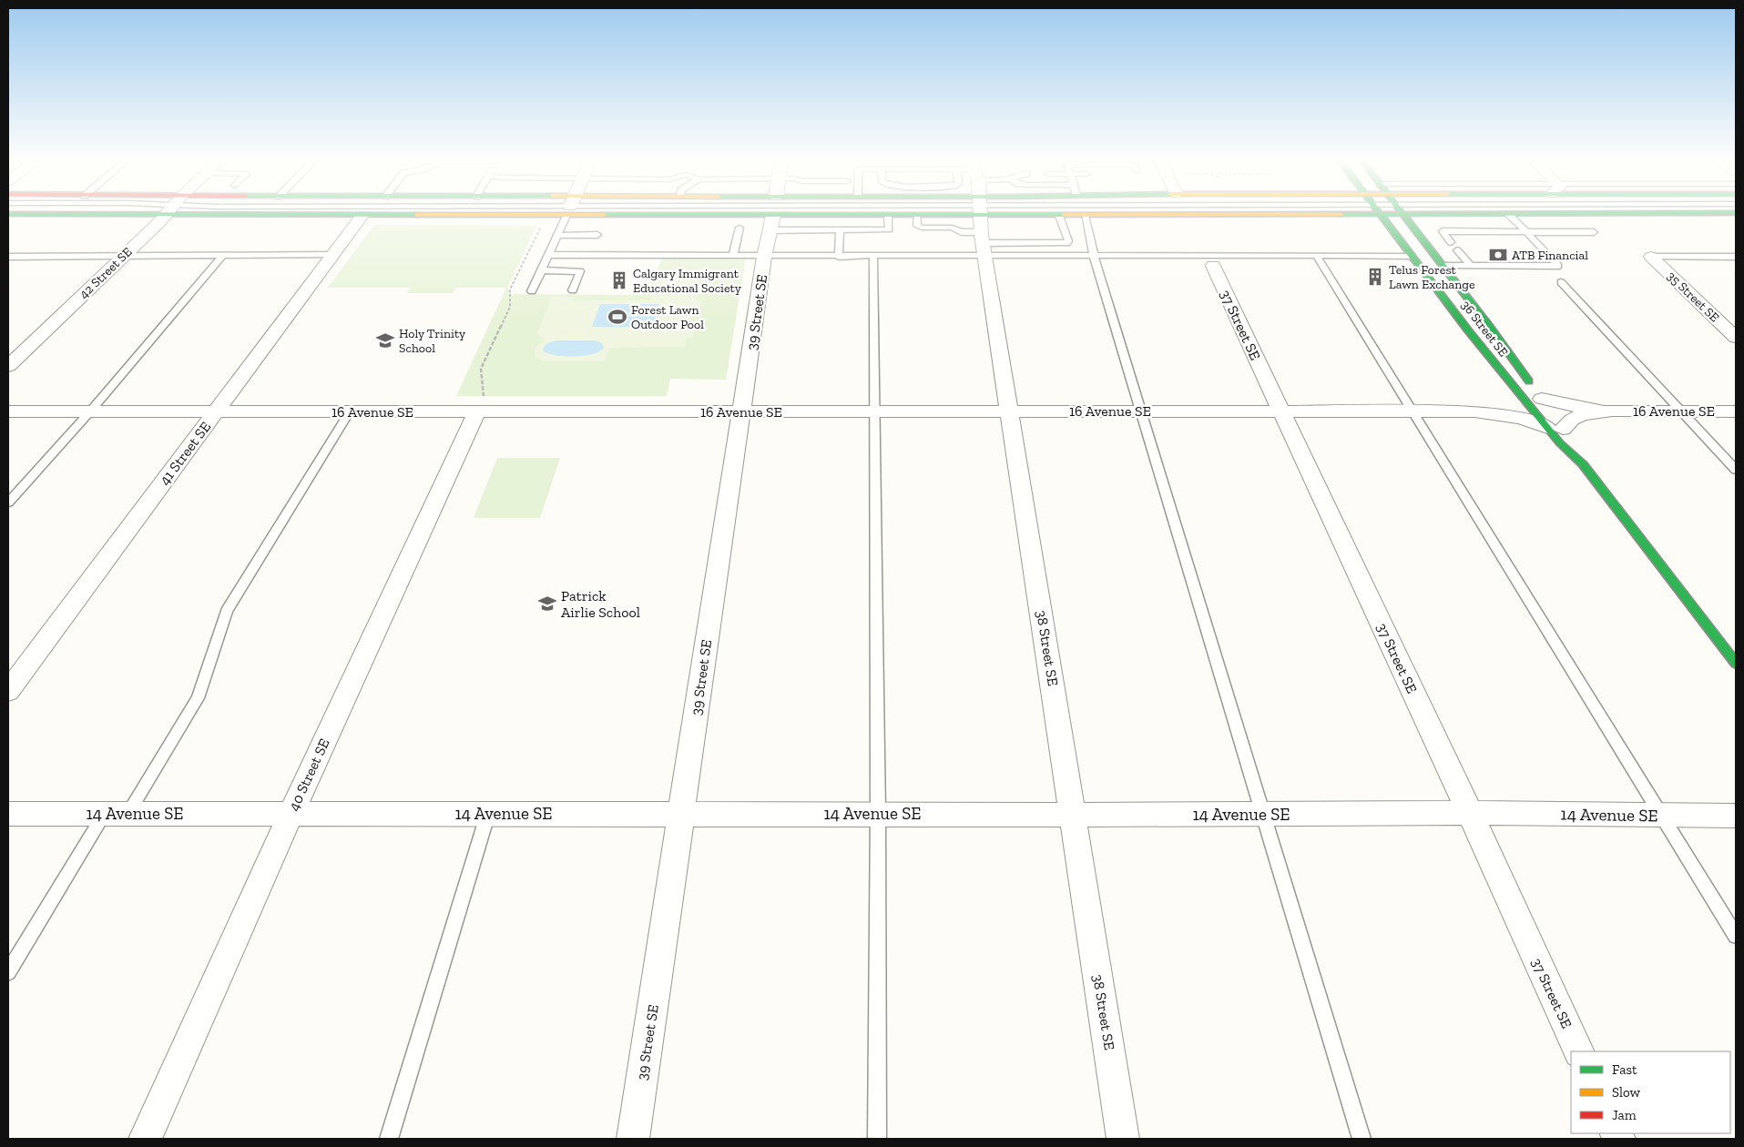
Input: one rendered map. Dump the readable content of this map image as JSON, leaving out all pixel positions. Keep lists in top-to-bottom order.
{
  "streets": {
    "main road": ["36 Street SE"],
    "street": [
      "42 Street SE",
      "35 Street SE",
      "39 Street SE",
      "37 Street SE",
      "16 Avenue SE",
      "41 Street SE",
      "38 Street SE",
      "40 Street SE",
      "14 Avenue SE"
    ]
  },
  "crossings": [
    ["39 Street SE", "16 Avenue SE"],
    ["39 Street SE", "14 Avenue SE"],
    ["37 Street SE", "16 Avenue SE"],
    ["37 Street SE", "14 Avenue SE"],
    ["36 Street SE", "16 Avenue SE"],
    ["16 Avenue SE", "41 Street SE"],
    ["16 Avenue SE", "38 Street SE"],
    ["16 Avenue SE", "40 Street SE"],
    ["38 Street SE", "14 Avenue SE"],
    ["40 Street SE", "14 Avenue SE"]
  ],
  "places": {
    "bank": ["ATB Financial"],
    "building": ["Telus Forest Lawn Exchange", "Calgary Immigrant Educational Society"],
    "sports": ["Forest Lawn Outdoor Pool"],
    "school or university": ["Holy Trinity School", "Patrick Airlie School"]
  },
  "legend": ["Fast", "Slow", "Jam"]
}
